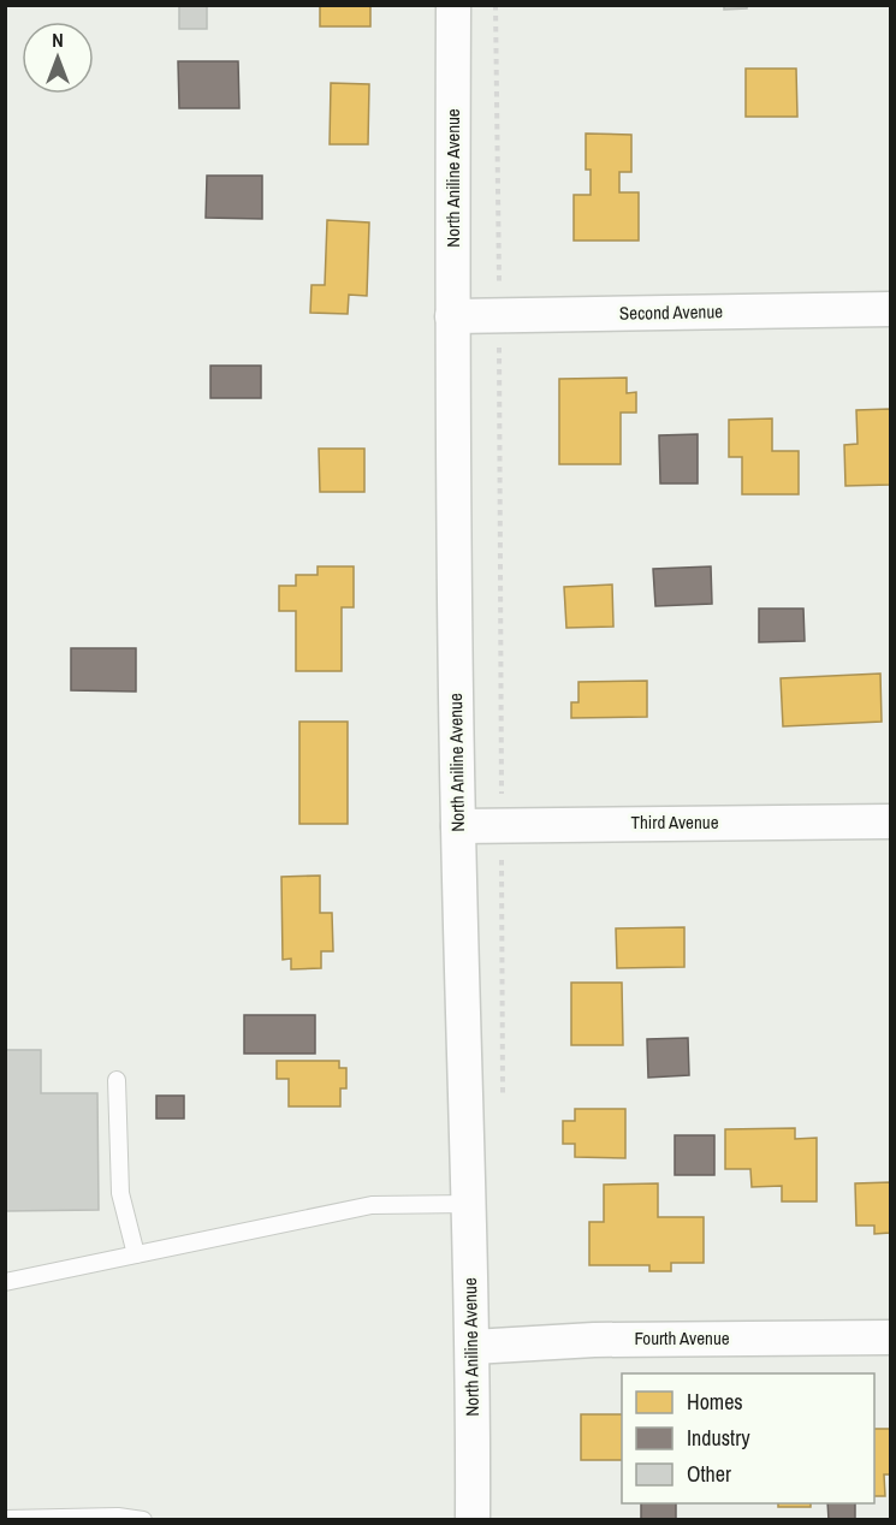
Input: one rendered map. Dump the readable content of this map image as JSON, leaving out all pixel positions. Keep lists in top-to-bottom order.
{
  "streets": {
    "street": [
      "North Aniline Avenue",
      "Second Avenue",
      "Third Avenue",
      "Fourth Avenue"
    ]
  },
  "crossings": [
    ["North Aniline Avenue", "Second Avenue"],
    ["North Aniline Avenue", "Third Avenue"],
    ["North Aniline Avenue", "Fourth Avenue"]
  ],
  "legend": ["Homes", "Industry", "Other"],
  "north": "top"
}
